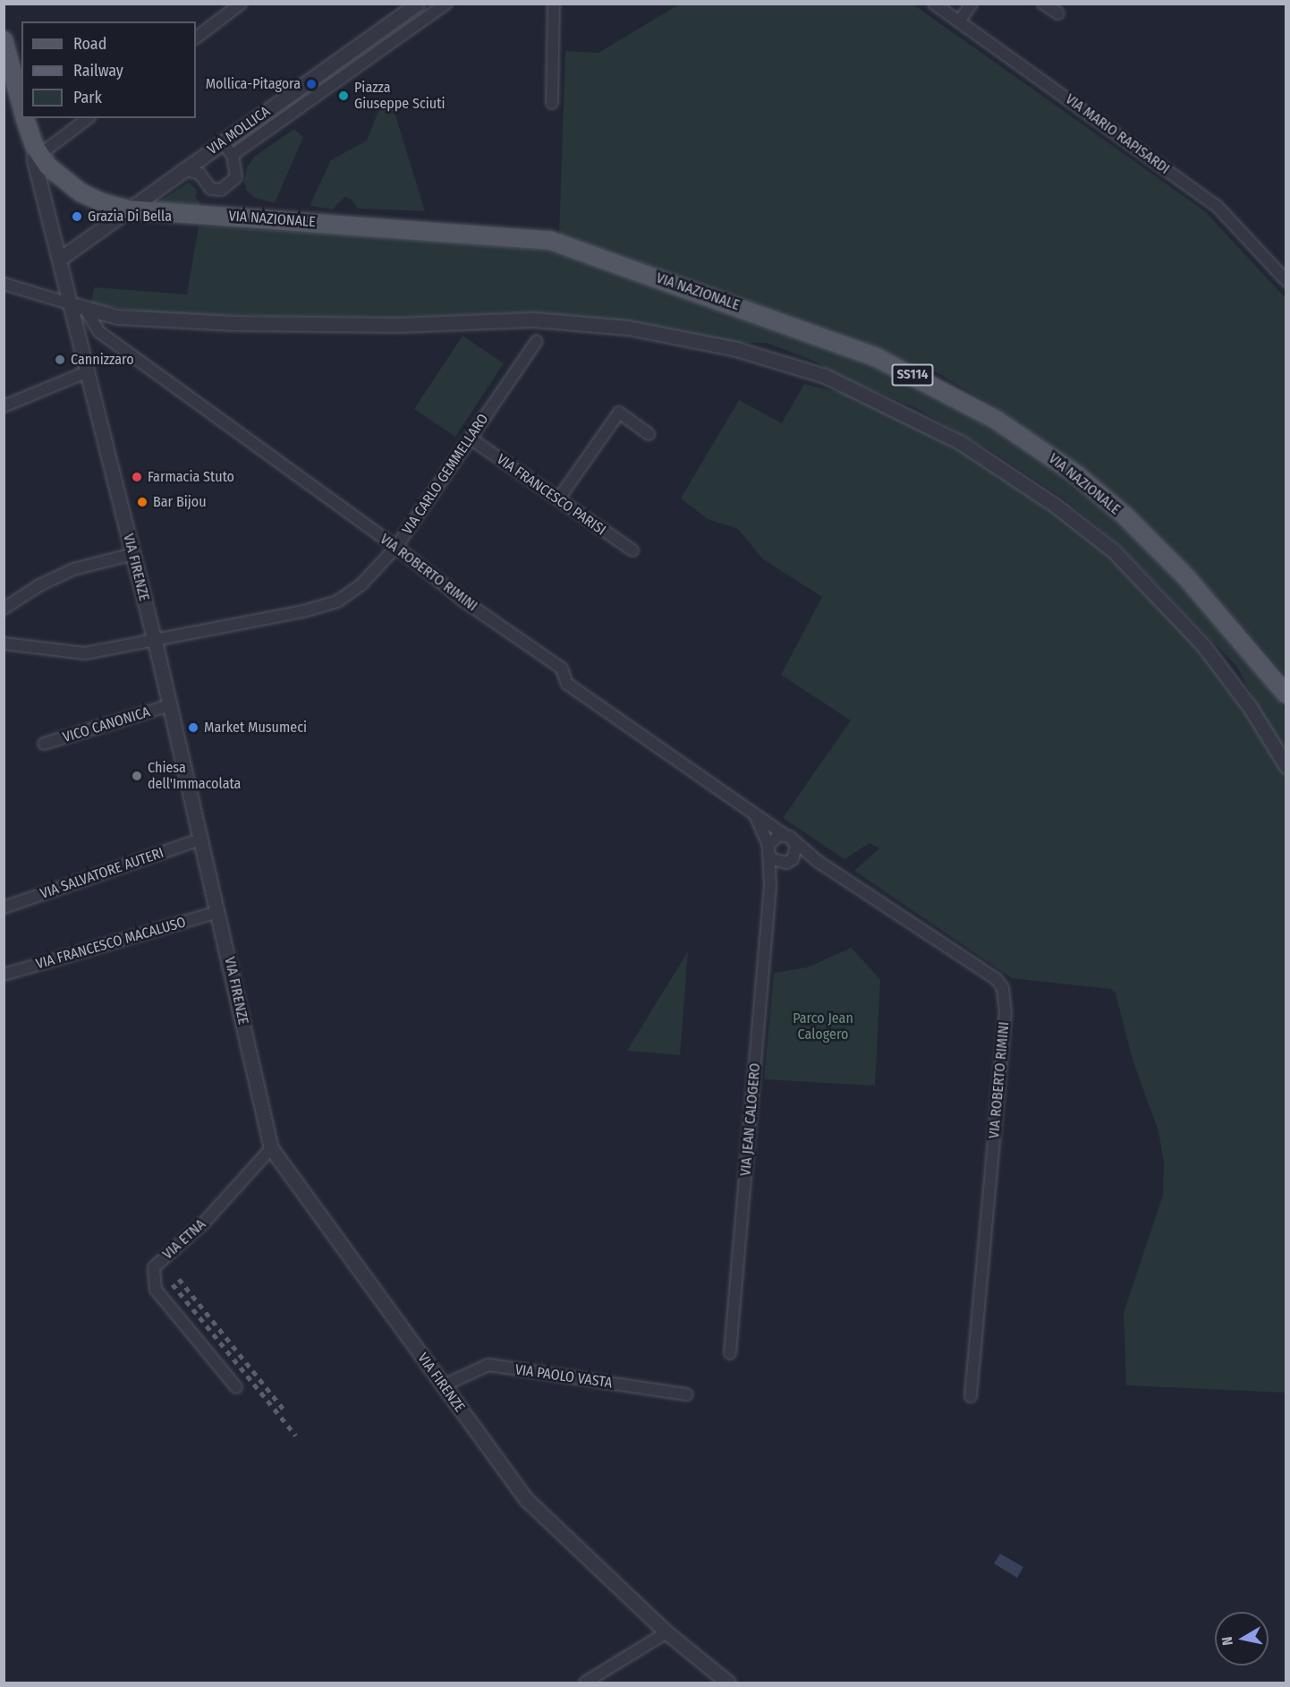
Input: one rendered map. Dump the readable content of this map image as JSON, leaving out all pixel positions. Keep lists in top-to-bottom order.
{
  "streets": {
    "main road": ["VIA NAZIONALE", "SS114"],
    "street": [
      "VIA MOLLICA",
      "VIA MARIO RAPISARDI",
      "VIA CARLO GEMMELLARO",
      "VIA FRANCESCO PARISI",
      "VIA FIRENZE",
      "VIA ROBERTO RIMINI",
      "VICO CANONICA",
      "VIA SALVATORE AUTERI",
      "VIA FRANCESCO MACALUSO",
      "VIA JEAN CALOGERO",
      "VIA ETNA",
      "VIA PAOLO VASTA"
    ]
  },
  "crossings": [
    ["VIA MOLLICA", "VIA NAZIONALE"],
    ["VIA MOLLICA", "VIA FIRENZE"],
    ["VIA NAZIONALE", "VIA FIRENZE"],
    ["VIA CARLO GEMMELLARO", "VIA FRANCESCO PARISI"],
    ["VIA CARLO GEMMELLARO", "VIA FIRENZE"],
    ["VIA CARLO GEMMELLARO", "VIA ROBERTO RIMINI"],
    ["VIA FIRENZE", "VICO CANONICA"],
    ["VIA FIRENZE", "VIA SALVATORE AUTERI"],
    ["VIA FIRENZE", "VIA FRANCESCO MACALUSO"],
    ["VIA FIRENZE", "VIA ETNA"],
    ["VIA FIRENZE", "VIA PAOLO VASTA"],
    ["VIA ROBERTO RIMINI", "VIA JEAN CALOGERO"]
  ],
  "parks": ["Parco Jean Calogero"],
  "places": [
    "Mollica-Pitagora",
    "Piazza Giuseppe Sciuti",
    "Grazia Di Bella",
    "Cannizzaro",
    "Farmacia Stuto",
    "Bar Bijou",
    "Market Musumeci",
    "Chiesa dell'Immacolata"
  ],
  "legend": ["Road", "Railway", "Park"],
  "north": "left"
}
